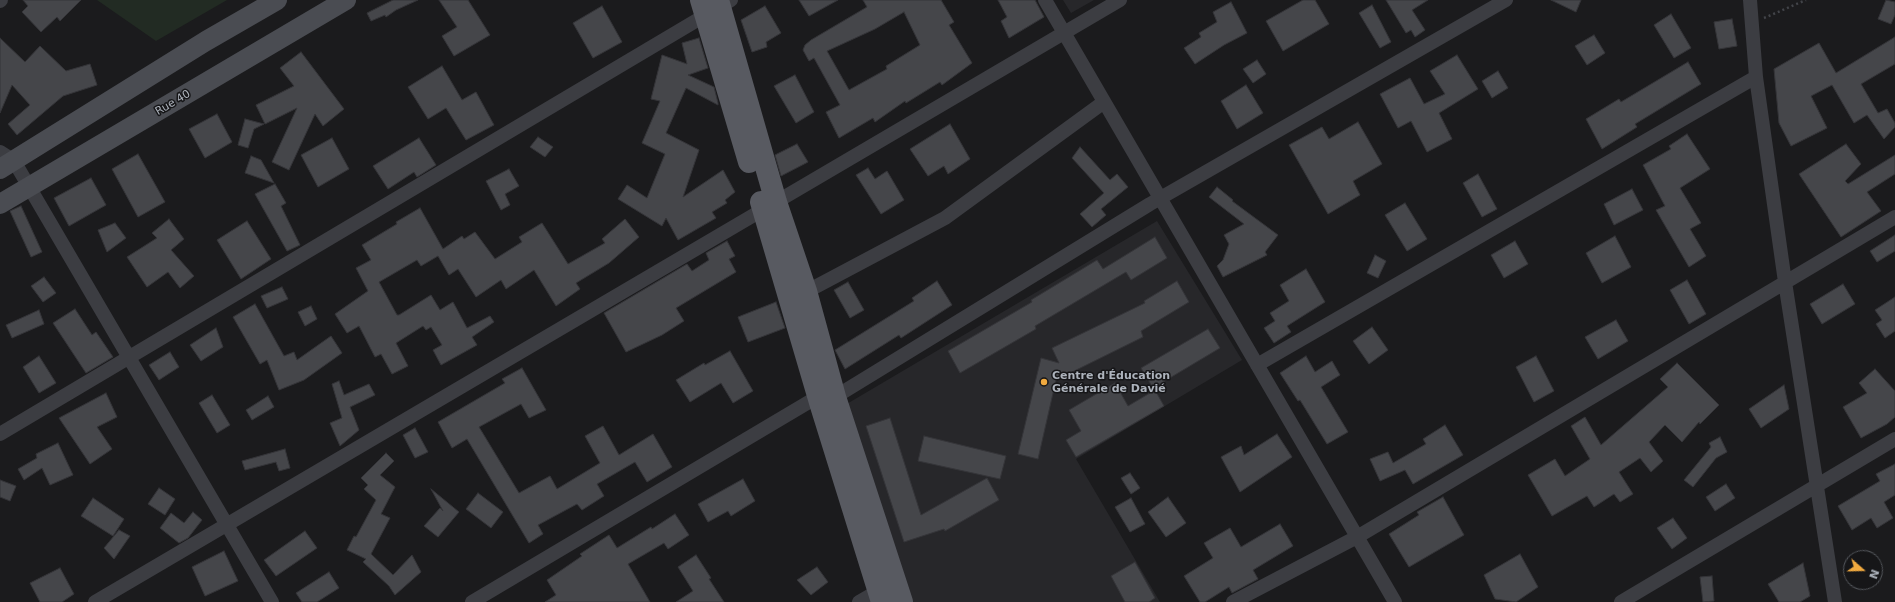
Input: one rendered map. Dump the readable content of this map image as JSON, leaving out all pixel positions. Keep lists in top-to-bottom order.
{
  "streets": {
    "main road": ["Rue 40"]
  },
  "places": ["Centre d'Éducation Générale de Davié"],
  "north": "right"
}
